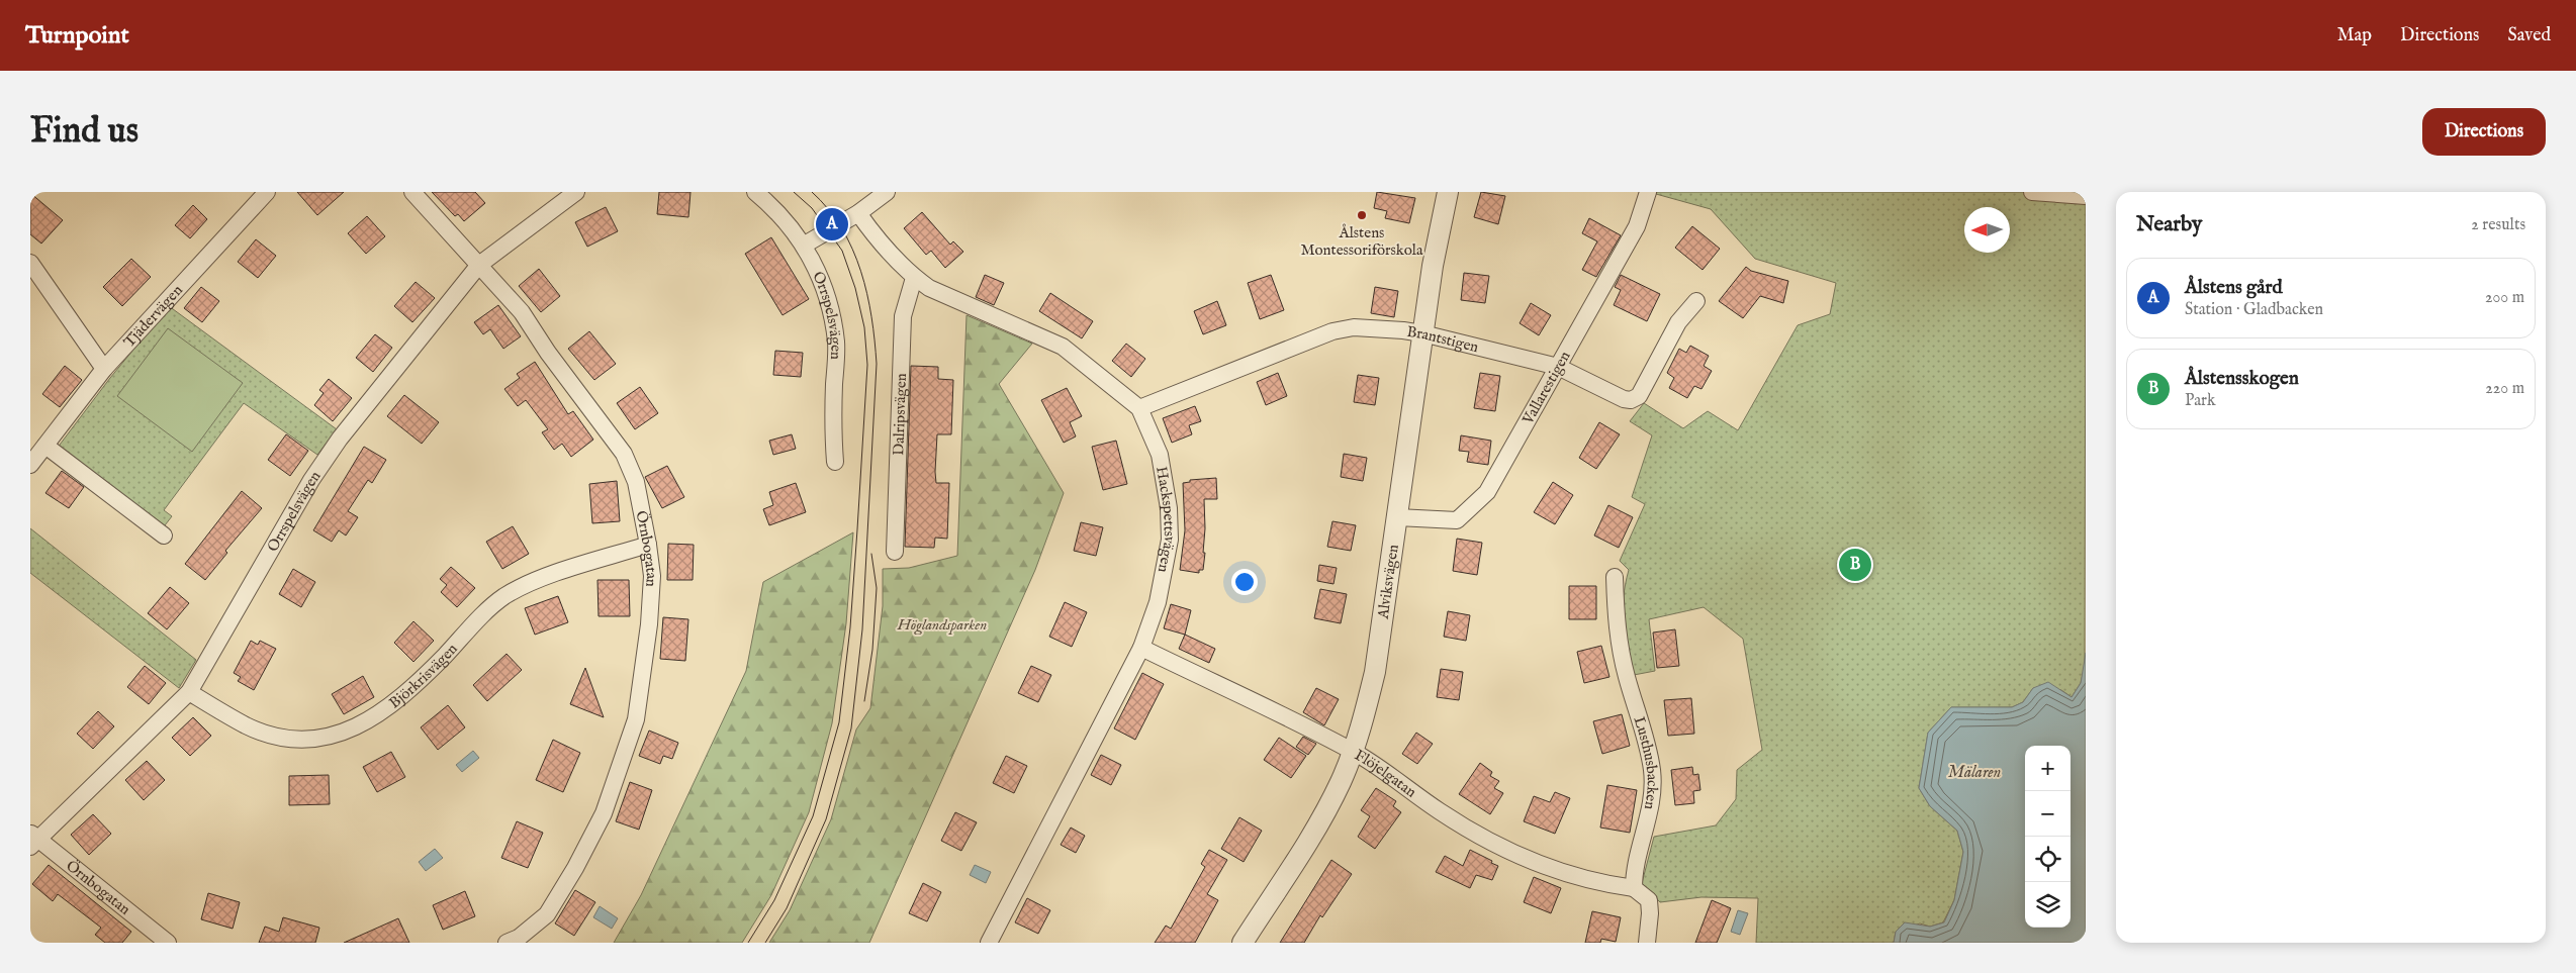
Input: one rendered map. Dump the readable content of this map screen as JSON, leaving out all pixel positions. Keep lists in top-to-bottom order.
{
  "streets": {
    "street": [
      "Tjädervägen",
      "Orrspelsvägen",
      "Brantstigen",
      "Vallarestigen",
      "Dalripsvägen",
      "Hackspettsvägen",
      "Örnbogatan",
      "Alviksvägen",
      "Björkrisvägen",
      "Lusthusbacken",
      "Flöjelgatan"
    ]
  },
  "crossings": [
    ["Orrspelsvägen", "Örnbogatan"],
    ["Orrspelsvägen", "Björkrisvägen"],
    ["Brantstigen", "Vallarestigen"],
    ["Brantstigen", "Hackspettsvägen"],
    ["Brantstigen", "Alviksvägen"],
    ["Vallarestigen", "Alviksvägen"],
    ["Dalripsvägen", "Hackspettsvägen"],
    ["Hackspettsvägen", "Flöjelgatan"],
    ["Örnbogatan", "Björkrisvägen"],
    ["Alviksvägen", "Flöjelgatan"],
    ["Lusthusbacken", "Flöjelgatan"]
  ],
  "water": ["Mälaren"],
  "parks": ["Höglandsparken"],
  "places": ["Ålstens Montessoriförskola"],
  "north": "left",
  "page": {
    "header": "Turnpoint",
    "nav": ["Map", "Directions", "Saved"],
    "buttons": "Directions",
    "title": "Find us",
    "heading": ["Nearby", "2 results"],
    "pins": ["A", "B"],
    "list": [
      {
        "mark": "A",
        "name": "Ålstens gård",
        "note": "Station · Gladbacken",
        "value": "200 m"
      },
      {
        "mark": "B",
        "name": "Ålstensskogen",
        "note": "Park",
        "value": "220 m"
      }
    ],
    "map_buttons": ["+", "−"]
  }
}
